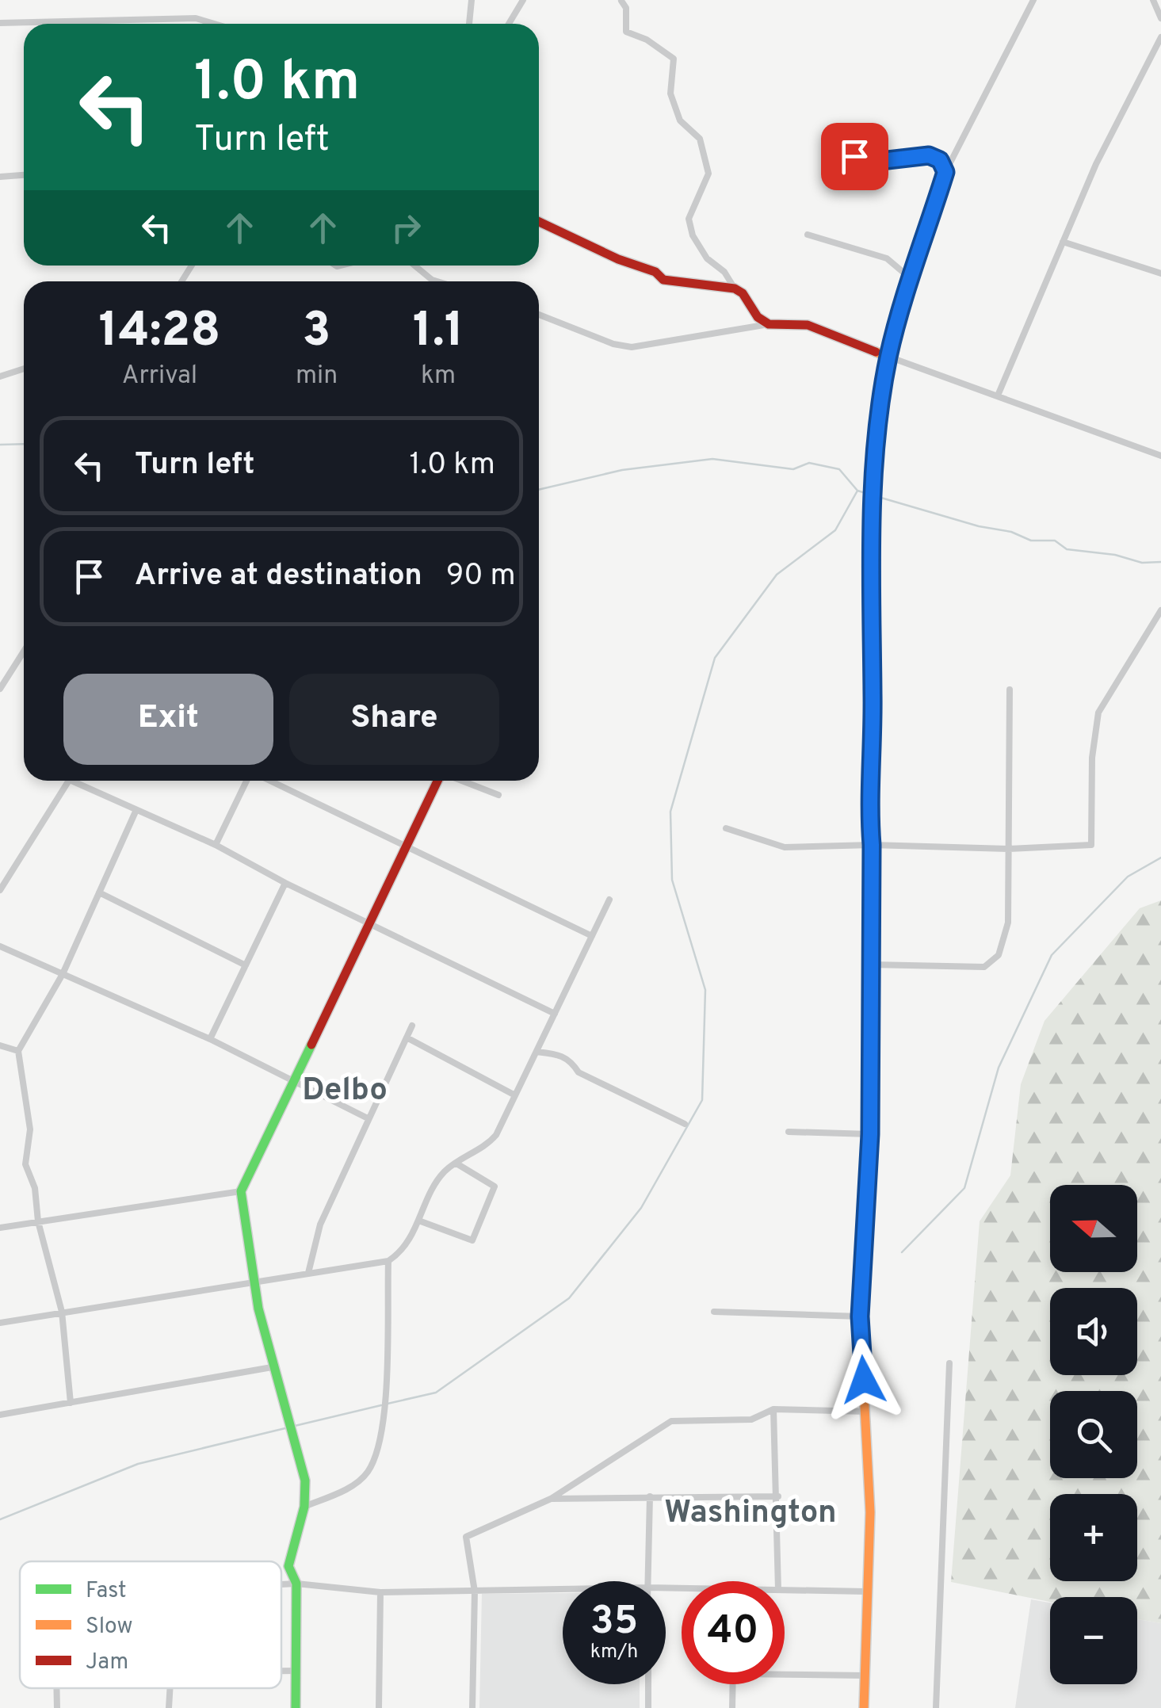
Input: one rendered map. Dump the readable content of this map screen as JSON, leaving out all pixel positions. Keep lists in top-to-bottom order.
{
  "districts": ["Delbo", "Washington"],
  "legend": ["Fast", "Slow", "Jam"],
  "north": "left",
  "page": {
    "turn": ["1.0 km", "Turn left"],
    "eta": [
      "14:28",
      "Arrival",
      "3",
      "min",
      "1.1",
      "km"
    ],
    "list": [
      {
        "name": "Turn left",
        "value": "1.0 km"
      },
      {
        "name": "Arrive at destination",
        "value": "90 m"
      }
    ],
    "buttons": ["Exit", "Share"],
    "map_buttons": ["+", "−"],
    "speed": "35 km/h",
    "limit": "40"
  }
}
